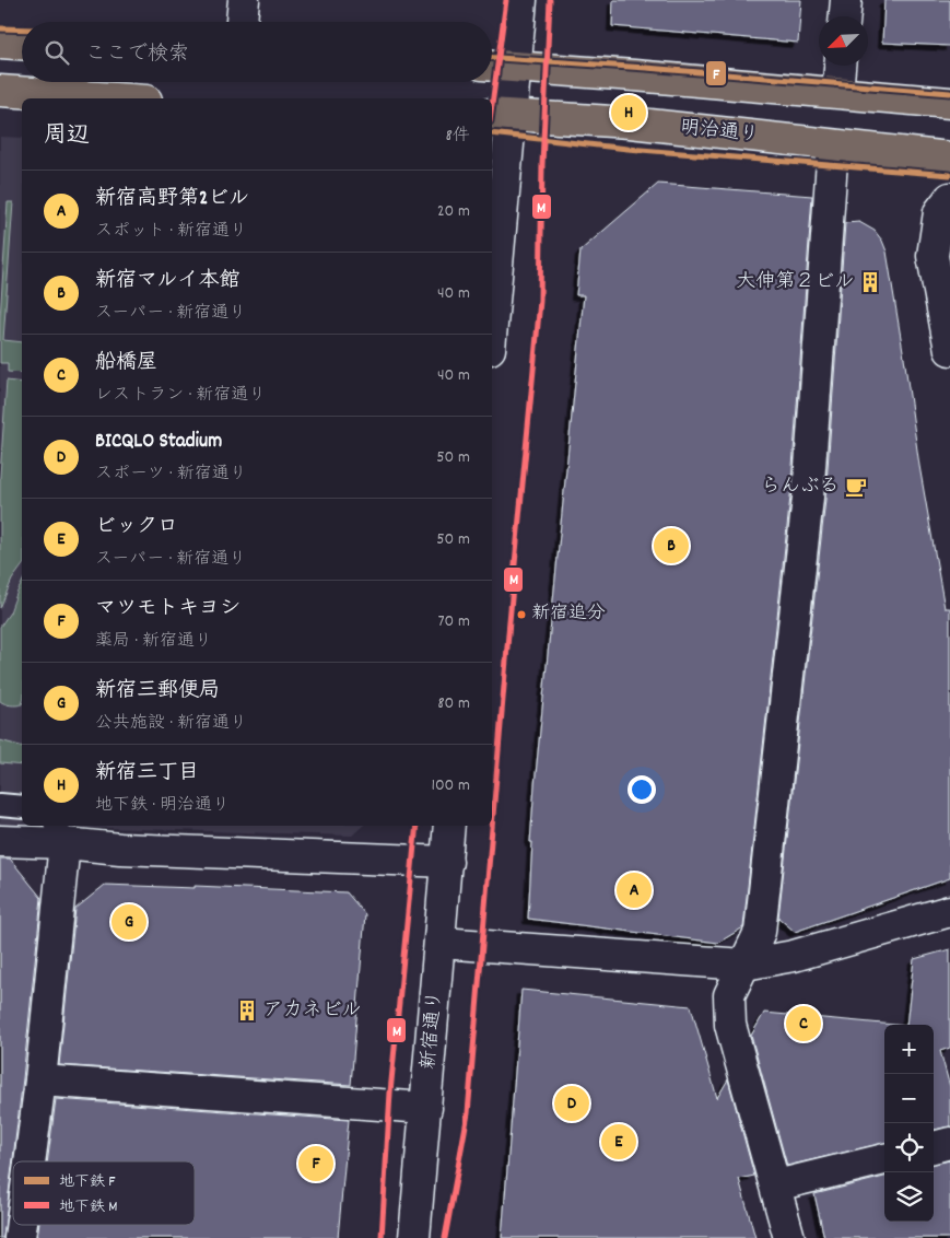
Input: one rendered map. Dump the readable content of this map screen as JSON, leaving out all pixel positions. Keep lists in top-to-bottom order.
{
  "streets": {
    "main road": ["明治通り"],
    "street": ["新宿通り"]
  },
  "places": {
    "building": ["大伸第２ビル", "アカネビル"],
    "cafe": ["らんぶる"],
    "other": ["新宿追分"]
  },
  "lines": ["metro line M", "metro line F"],
  "legend": ["地下鉄 F", "地下鉄 M"],
  "north": "bottom left",
  "page": {
    "search": "ここで検索",
    "pins": [
      "H",
      "B",
      "A",
      "G",
      "C",
      "D",
      "E",
      "F"
    ],
    "heading": ["周辺", "8件"],
    "list": [
      {
        "mark": "A",
        "name": "新宿高野第2ビル",
        "note": "スポット · 新宿通り",
        "value": "20 m"
      },
      {
        "mark": "B",
        "name": "新宿マルイ本館",
        "note": "スーパー · 新宿通り",
        "value": "40 m"
      },
      {
        "mark": "C",
        "name": "船橋屋",
        "note": "レストラン · 新宿通り",
        "value": "40 m"
      },
      {
        "mark": "D",
        "name": "BICQLO Stadium",
        "note": "スポーツ · 新宿通り",
        "value": "50 m"
      },
      {
        "mark": "E",
        "name": "ビックロ",
        "note": "スーパー · 新宿通り",
        "value": "50 m"
      },
      {
        "mark": "F",
        "name": "マツモトキヨシ",
        "note": "薬局 · 新宿通り",
        "value": "70 m"
      },
      {
        "mark": "G",
        "name": "新宿三郵便局",
        "note": "公共施設 · 新宿通り",
        "value": "80 m"
      },
      {
        "mark": "H",
        "name": "新宿三丁目",
        "note": "地下鉄 · 明治通り",
        "value": "100 m"
      }
    ],
    "map_buttons": ["+", "−"]
  }
}
